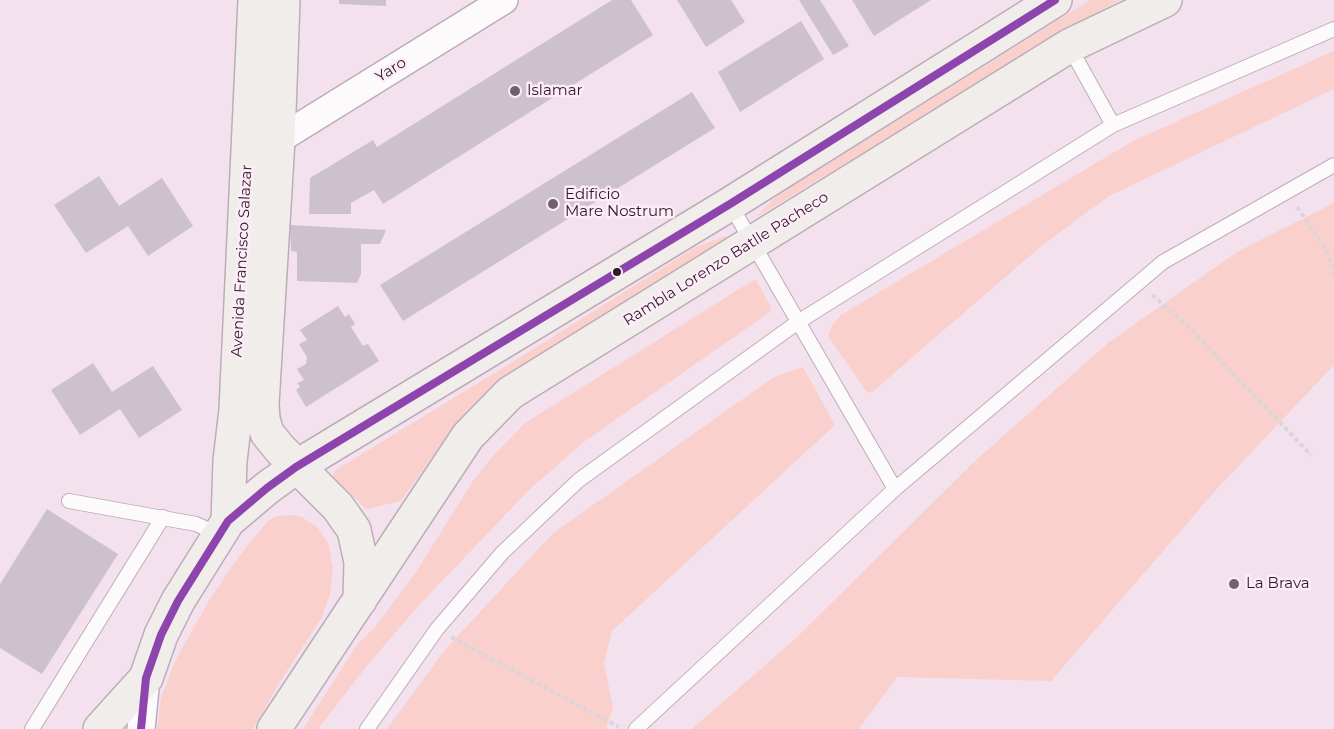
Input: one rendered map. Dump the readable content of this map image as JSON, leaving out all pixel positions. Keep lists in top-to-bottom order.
{
  "streets": {
    "main road": ["Rambla Lorenzo Batlle Pacheco", "Avenida Francisco Salazar"],
    "street": ["Yaro"]
  },
  "crossings": [
    ["Yaro", "Avenida Francisco Salazar"],
    ["Rambla Lorenzo Batlle Pacheco", "Avenida Francisco Salazar"]
  ],
  "places": ["Islamar", "Edificio Mare Nostrum", "La Brava"]
}
